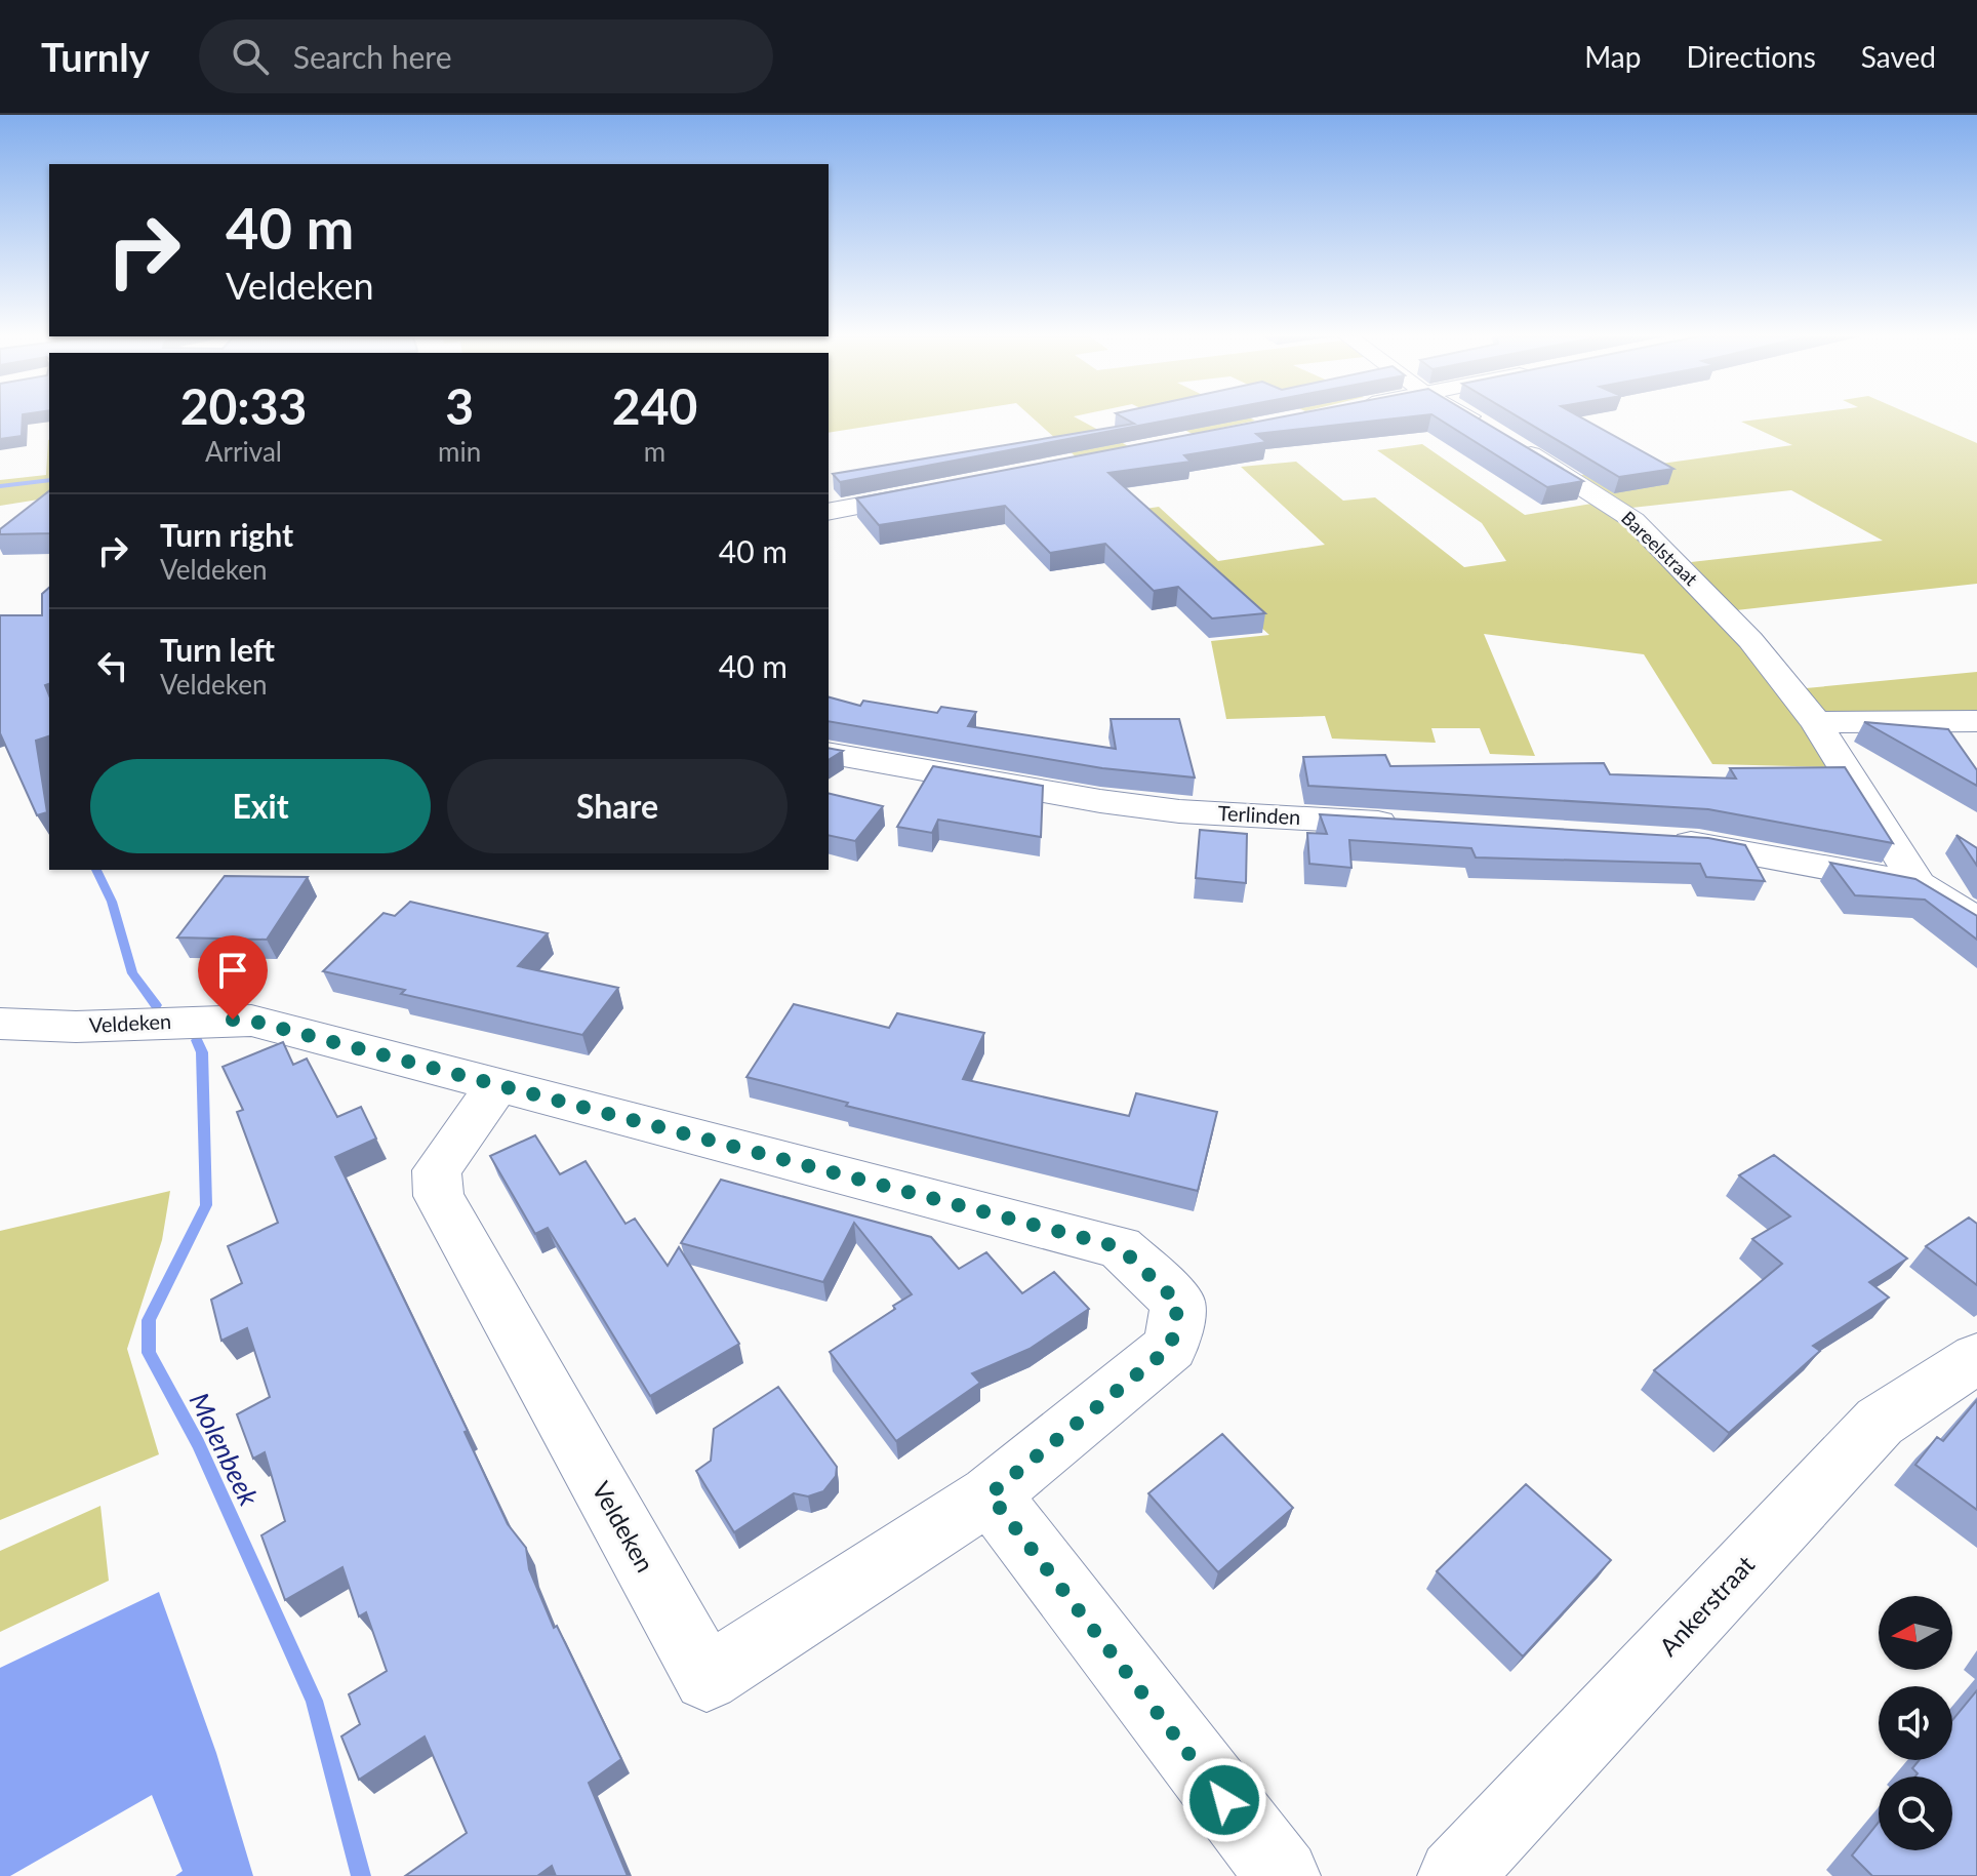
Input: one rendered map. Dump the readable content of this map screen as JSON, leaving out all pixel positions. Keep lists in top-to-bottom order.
{
  "streets": {
    "street": [
      "Bareelstraat",
      "Terlinden",
      "Veldeken",
      "Ankerstraat"
    ]
  },
  "water": ["Molenbeek"],
  "north": "left",
  "page": {
    "header": "Turnly",
    "search": "Search here",
    "nav": ["Map", "Directions", "Saved"],
    "turn": ["40 m", "Veldeken"],
    "eta": [
      "20:33",
      "Arrival",
      "3",
      "min",
      "240",
      "m"
    ],
    "list": [
      {
        "name": "Turn right",
        "note": "Veldeken",
        "value": "40 m"
      },
      {
        "name": "Turn left",
        "note": "Veldeken",
        "value": "40 m"
      }
    ],
    "buttons": ["Exit", "Share"]
  }
}
